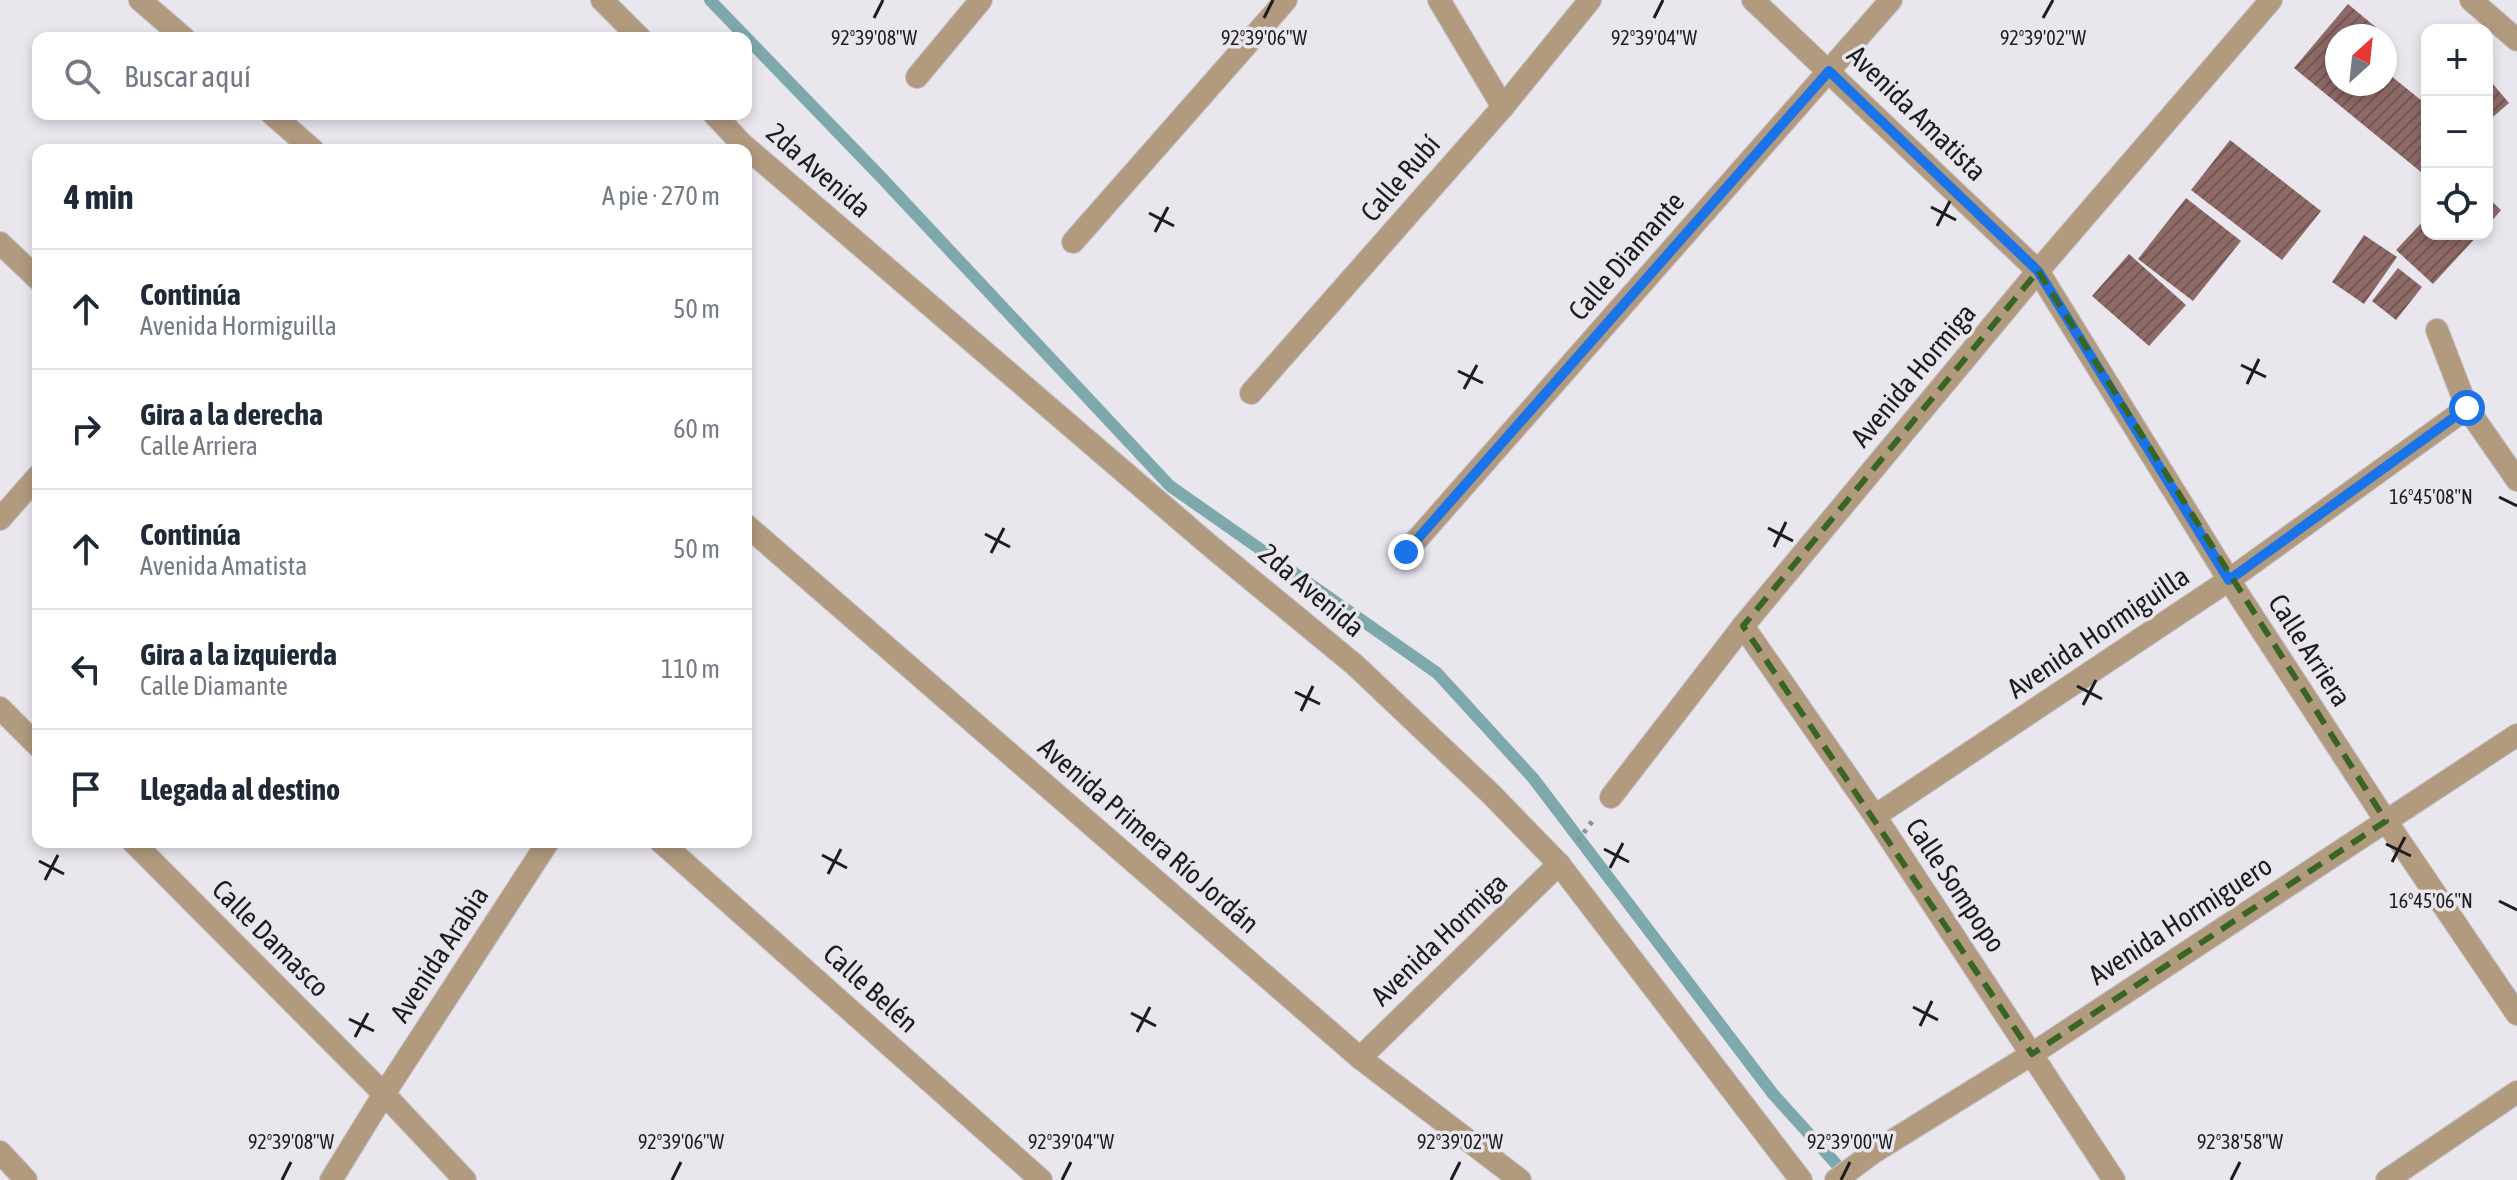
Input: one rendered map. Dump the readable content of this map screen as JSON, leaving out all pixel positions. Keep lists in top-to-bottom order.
{
  "streets": {
    "street": [
      "Avenida Amatista",
      "2da Avenida",
      "Calle Rubí",
      "Calle Diamante",
      "Avenida Hormiga",
      "Avenida Hormiguilla",
      "Calle Arriera",
      "Avenida Primera Río Jordán",
      "Calle Sompopo",
      "Avenida Hormiguero",
      "Calle Damasco",
      "Avenida Arabia",
      "Calle Belén"
    ]
  },
  "crossings": [
    ["Avenida Amatista", "Calle Diamante"],
    ["Avenida Amatista", "Avenida Hormiga"],
    ["Avenida Amatista", "Calle Arriera"],
    ["2da Avenida", "Avenida Hormiga"],
    ["Avenida Hormiga", "Calle Arriera"],
    ["Avenida Hormiga", "Avenida Primera Río Jordán"],
    ["Avenida Hormiga", "Calle Sompopo"],
    ["Avenida Hormiguilla", "Calle Arriera"],
    ["Avenida Hormiguilla", "Calle Sompopo"],
    ["Calle Arriera", "Avenida Hormiguero"],
    ["Calle Sompopo", "Avenida Hormiguero"],
    ["Calle Damasco", "Avenida Arabia"]
  ],
  "north": "top right",
  "page": {
    "map_buttons": ["+", "−"],
    "search": "Buscar aquí",
    "heading": ["4 min", "A pie · 270 m"],
    "list": [
      ["Continúa", "Avenida Hormiguilla", "50 m"],
      ["Gira a la derecha", "Calle Arriera", "60 m"],
      ["Continúa", "Avenida Amatista", "50 m"],
      ["Gira a la izquierda", "Calle Diamante", "110 m"],
      "Llegada al destino"
    ]
  },
  "coordinates": [
    "92°39'08\"W",
    "92°39'06\"W",
    "92°39'04\"W",
    "92°39'02\"W",
    "16°45'08\"N",
    "16°45'06\"N",
    "92°39'00\"W",
    "92°38'58\"W"
  ]
}
